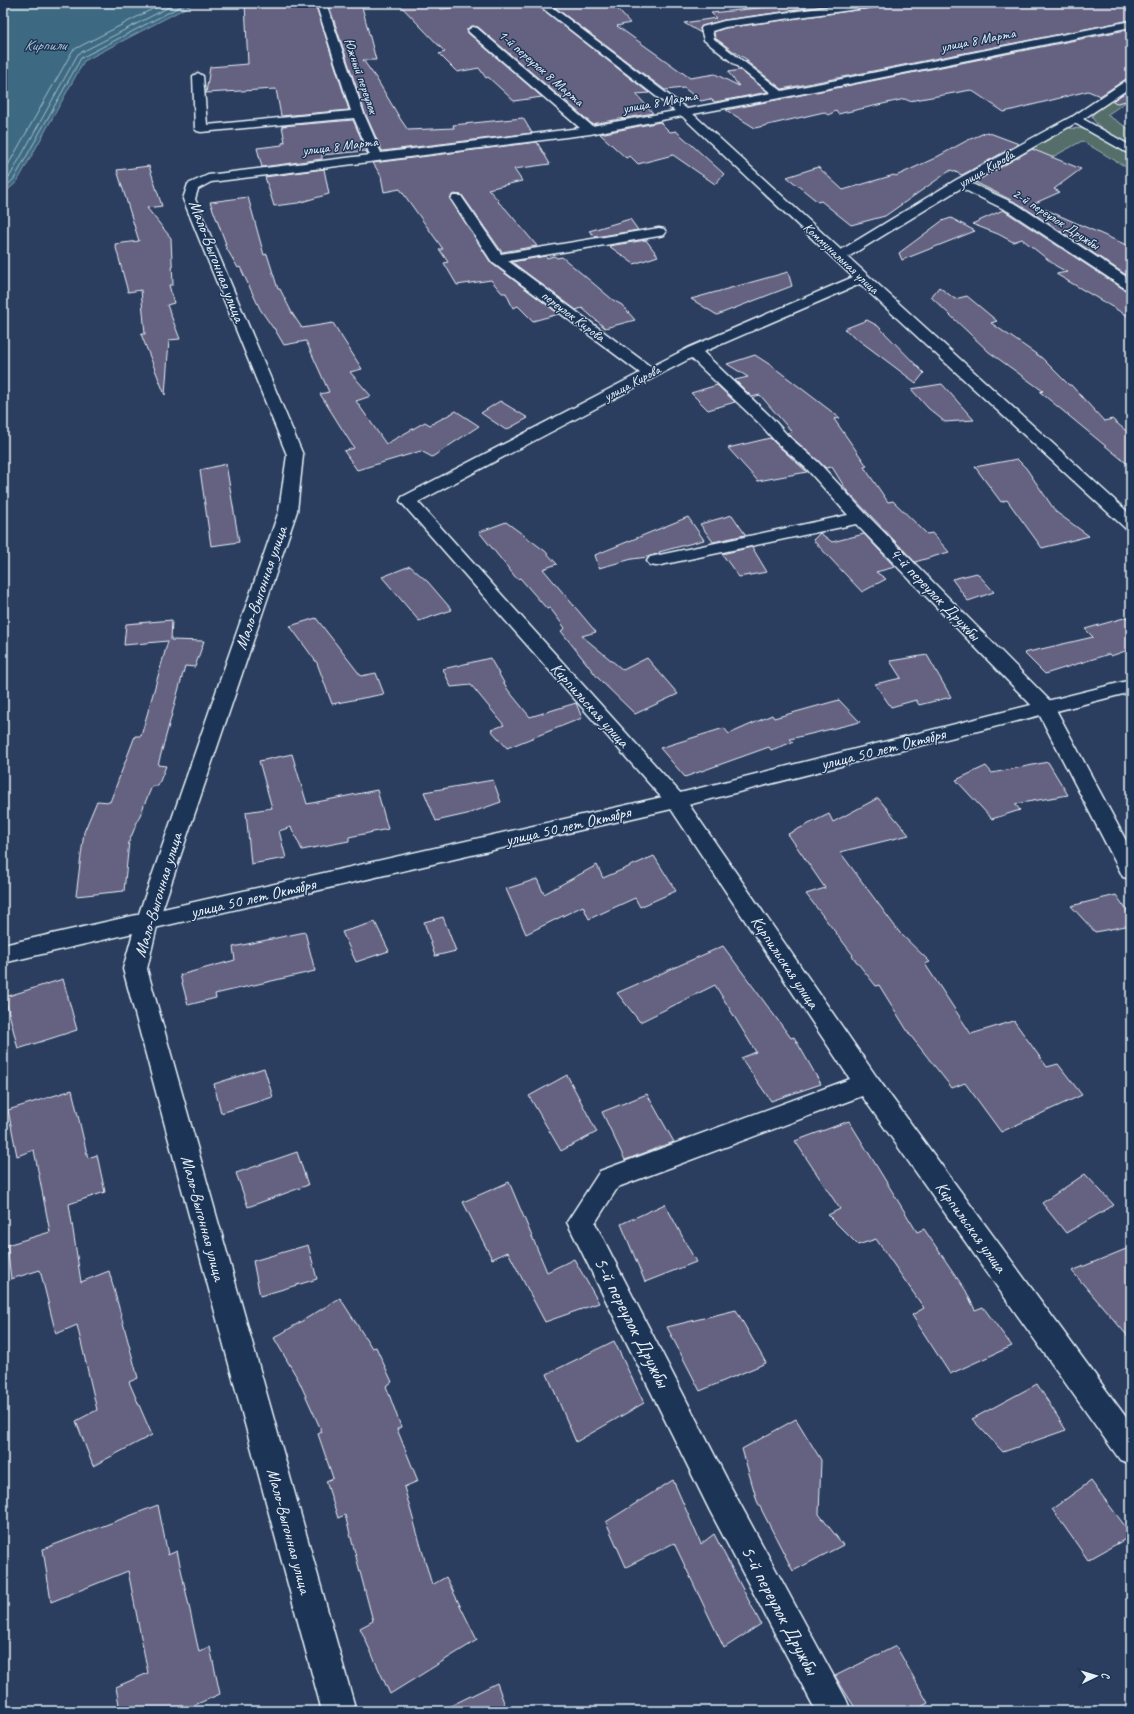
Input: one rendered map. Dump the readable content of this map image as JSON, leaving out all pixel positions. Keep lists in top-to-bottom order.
{
  "streets": {
    "street": [
      "улица 8 Марта",
      "1-й переулок 8 Марта",
      "Южный переулок",
      "улица Кирова",
      "2-й переулок Дружбы",
      "Коммунальная улица",
      "Мало-Выгонная улица",
      "переулок Кирова",
      "4-й переулок Дружбы",
      "Кирпильская улица",
      "улица 50 лет Октября",
      "5-й переулок Дружбы"
    ]
  },
  "crossings": [
    ["улица 8 Марта", "1-й переулок 8 Марта"],
    ["улица 8 Марта", "Южный переулок"],
    ["улица 8 Марта", "Коммунальная улица"],
    ["улица 8 Марта", "Мало-Выгонная улица"],
    ["улица Кирова", "2-й переулок Дружбы"],
    ["улица Кирова", "Коммунальная улица"],
    ["улица Кирова", "переулок Кирова"],
    ["улица Кирова", "4-й переулок Дружбы"],
    ["улица Кирова", "Кирпильская улица"],
    ["Мало-Выгонная улица", "улица 50 лет Октября"],
    ["4-й переулок Дружбы", "улица 50 лет Октября"],
    ["Кирпильская улица", "улица 50 лет Октября"],
    ["Кирпильская улица", "5-й переулок Дружбы"]
  ],
  "water": ["Кирпили"],
  "north": "right"
}
